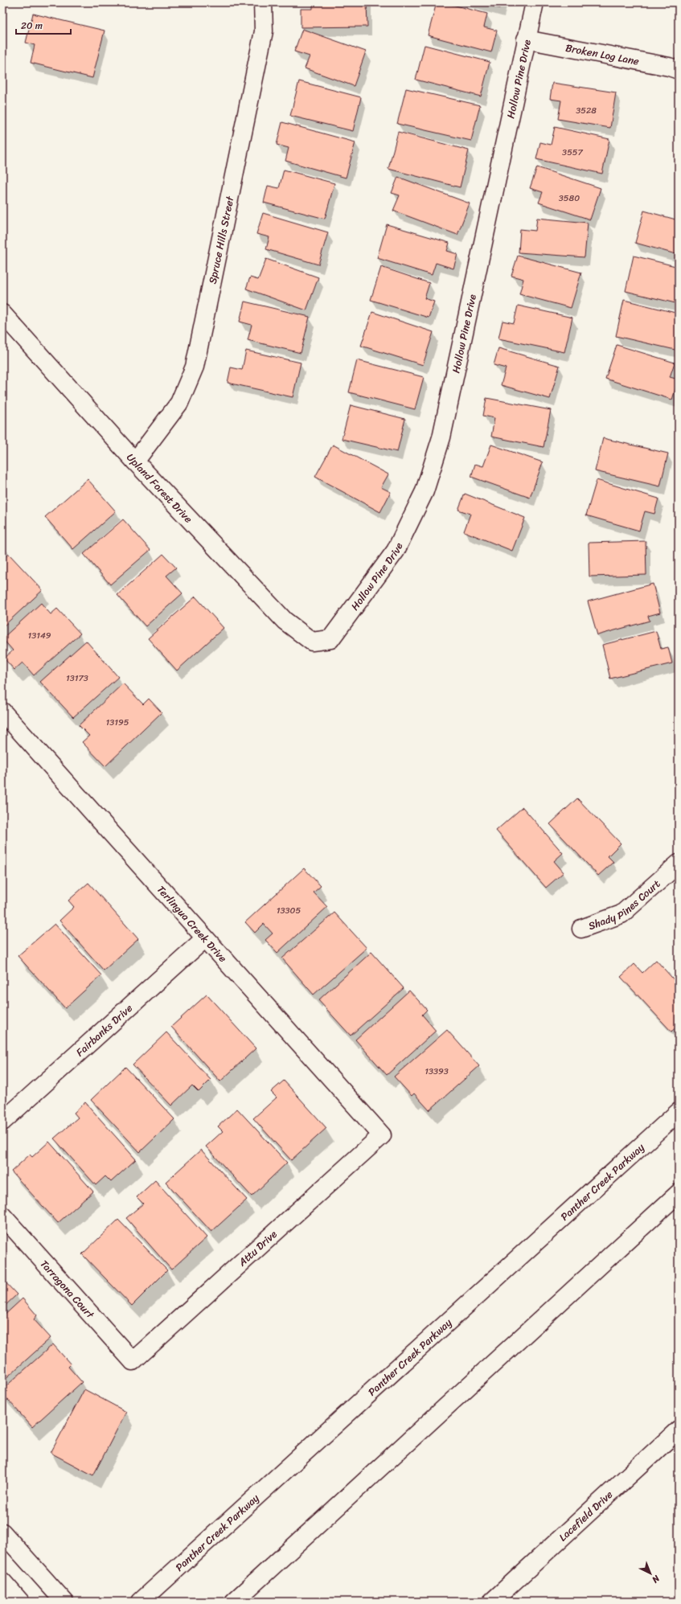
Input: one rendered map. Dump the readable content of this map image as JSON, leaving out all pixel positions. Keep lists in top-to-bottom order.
{
  "streets": {
    "street": [
      "Broken Log Lane",
      "Hollow Pine Drive",
      "Spruce Hills Street",
      "Upland Forest Drive",
      "Shady Pines Court",
      "Terlingua Creek Drive",
      "Fairbanks Drive",
      "Panther Creek Parkway",
      "Attu Drive",
      "Tarragona Court",
      "Lacefield Drive"
    ]
  },
  "crossings": [
    ["Broken Log Lane", "Hollow Pine Drive"],
    ["Hollow Pine Drive", "Upland Forest Drive"],
    ["Spruce Hills Street", "Upland Forest Drive"],
    ["Terlingua Creek Drive", "Fairbanks Drive"],
    ["Terlingua Creek Drive", "Attu Drive"],
    ["Attu Drive", "Tarragona Court"]
  ],
  "house_numbers": [
    "3528",
    "3557",
    "3580",
    "13149",
    "13173",
    "13195",
    "13305",
    "13393"
  ],
  "scale_bar": "20 m",
  "north": "bottom right"
}
